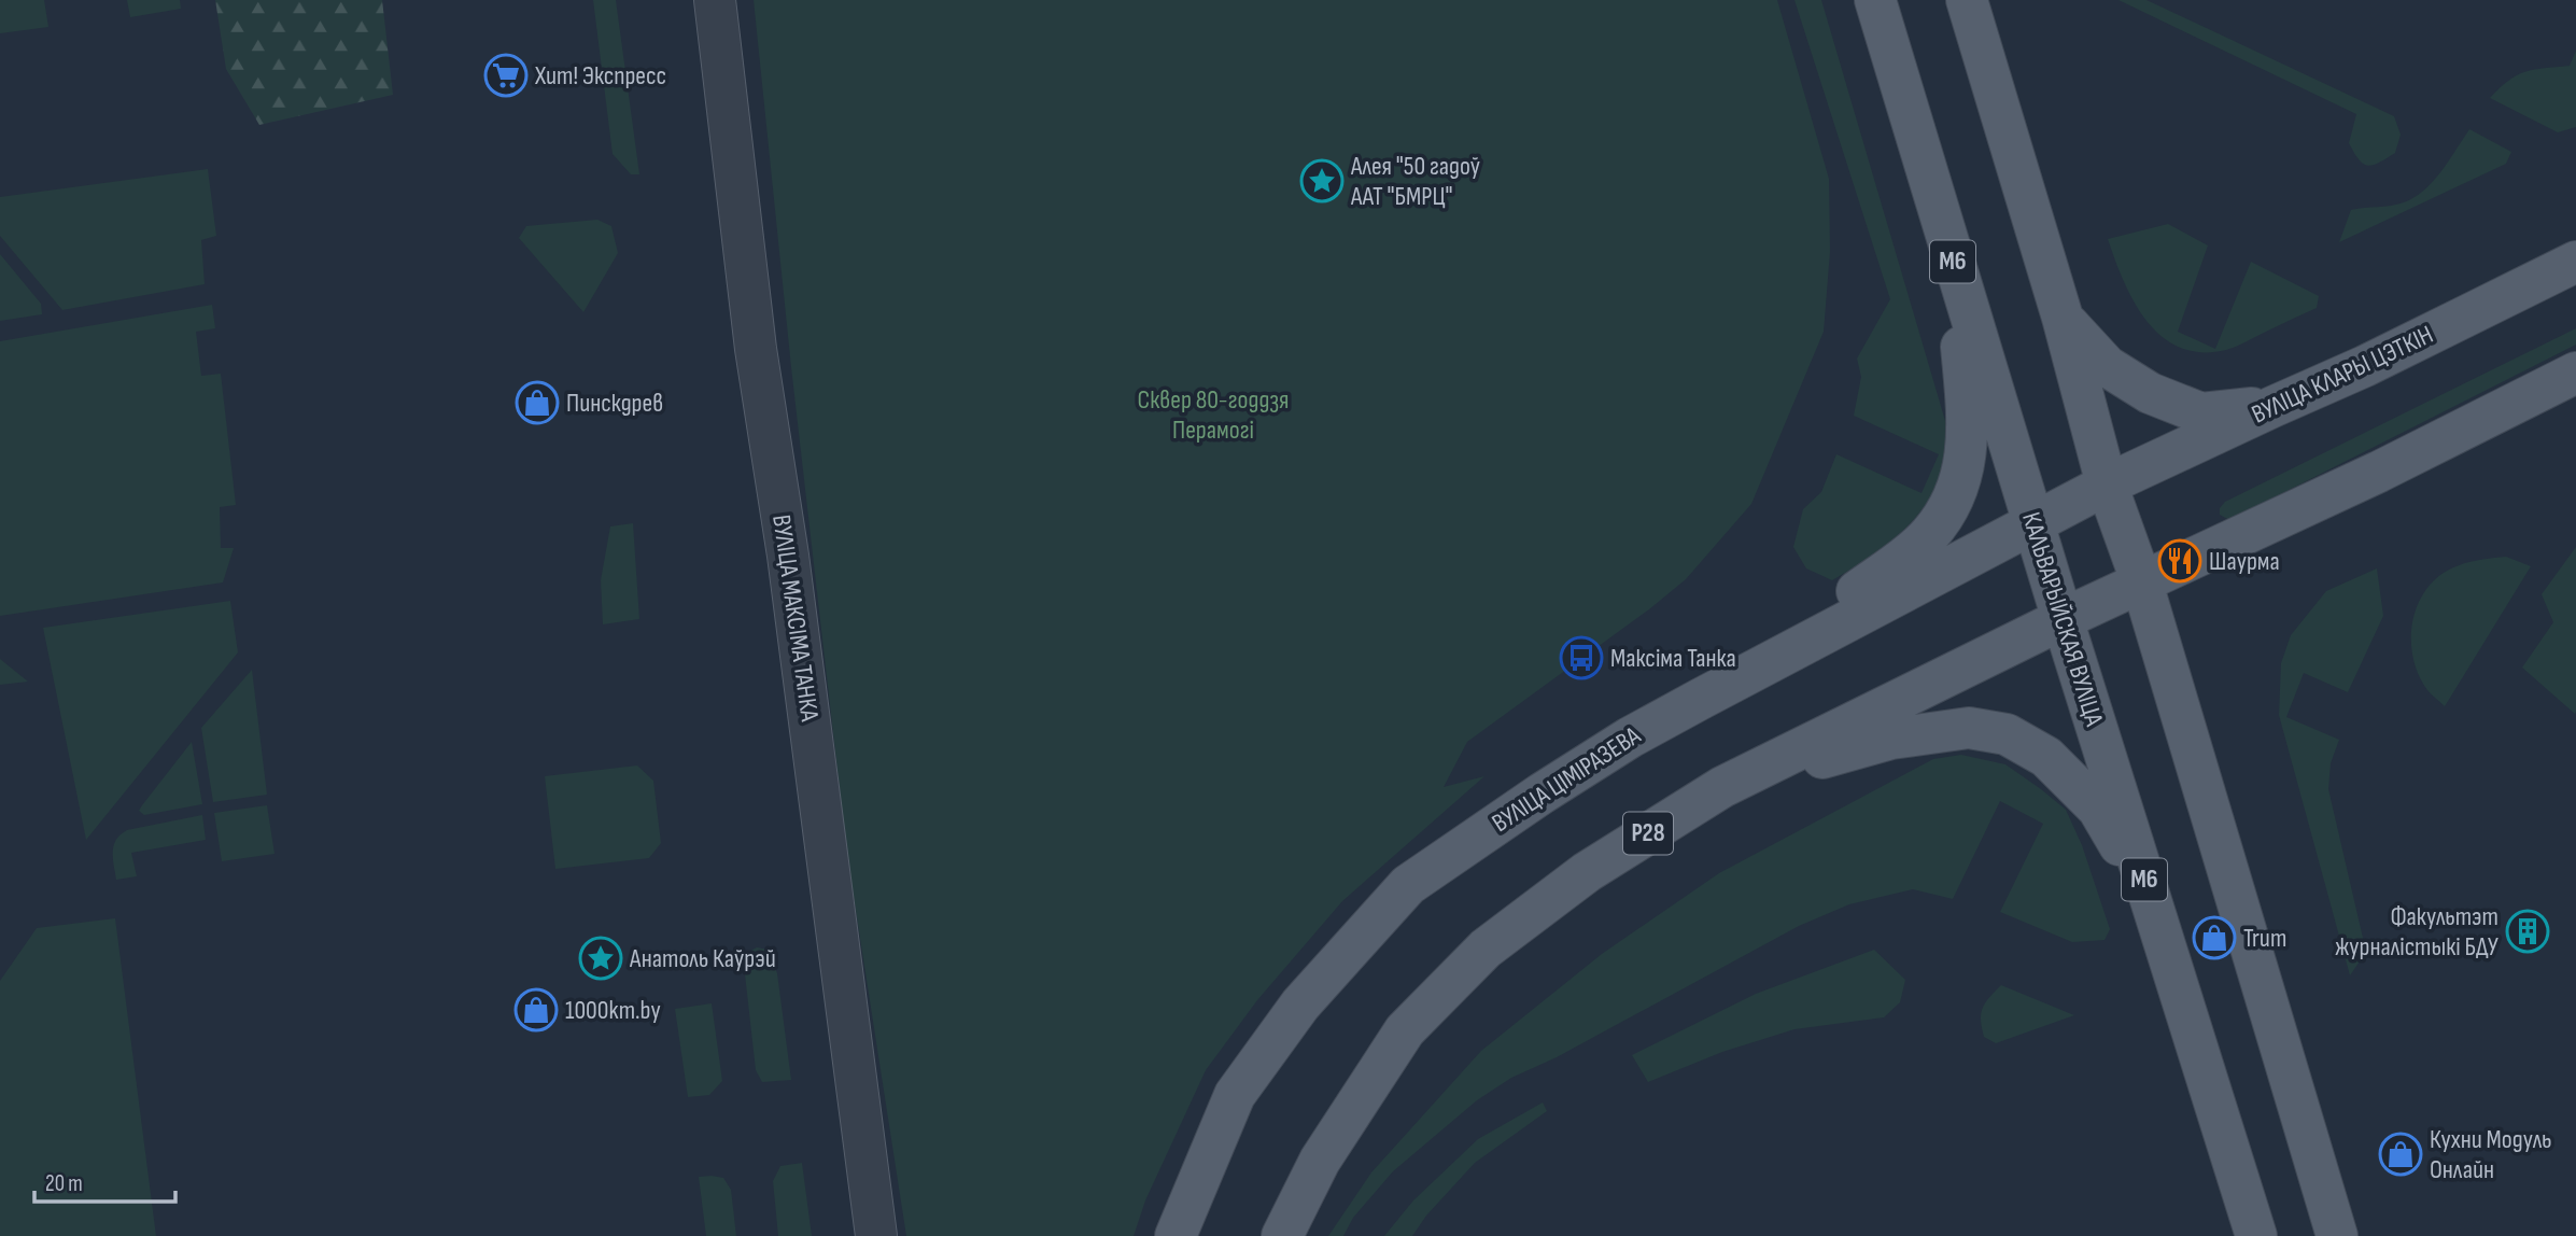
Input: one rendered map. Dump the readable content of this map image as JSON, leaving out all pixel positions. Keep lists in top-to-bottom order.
{
  "streets": {
    "main road": [
      "М6",
      "ВУЛІЦА КЛАРЫ ЦЭТКІН",
      "КАЛЬВАРЫЙСКАЯ ВУЛІЦА",
      "ВУЛІЦА ЦІМІРАЗЕВА",
      "Р28"
    ],
    "street": ["ВУЛІЦА МАКСІМА ТАНКА"]
  },
  "crossings": [
    ["ВУЛІЦА КЛАРЫ ЦЭТКІН", "ВУЛІЦА ЦІМІРАЗЕВА"],
    ["КАЛЬВАРЫЙСКАЯ ВУЛІЦА", "ВУЛІЦА ЦІМІРАЗЕВА"],
    ["КАЛЬВАРЫЙСКАЯ ВУЛІЦА", "Р28"]
  ],
  "parks": ["Сквер 80-годдзя Перамогі"],
  "places": {
    "supermarket": ["Хит! Экспресс"],
    "place": ["Алея \"50 гадоў ААТ \"БМРЦ\"", "Анатоль Каўрэй"],
    "shop": [
      "Пинскдрев",
      "Trum",
      "1000km.by",
      "Кухни Модуль Онлайн"
    ],
    "restaurant": ["Шаурма"],
    "bus stop": ["Максіма Танка"],
    "building": ["Факультэт журналістыкі БДУ"]
  },
  "scale_bar": "20 m"
}
